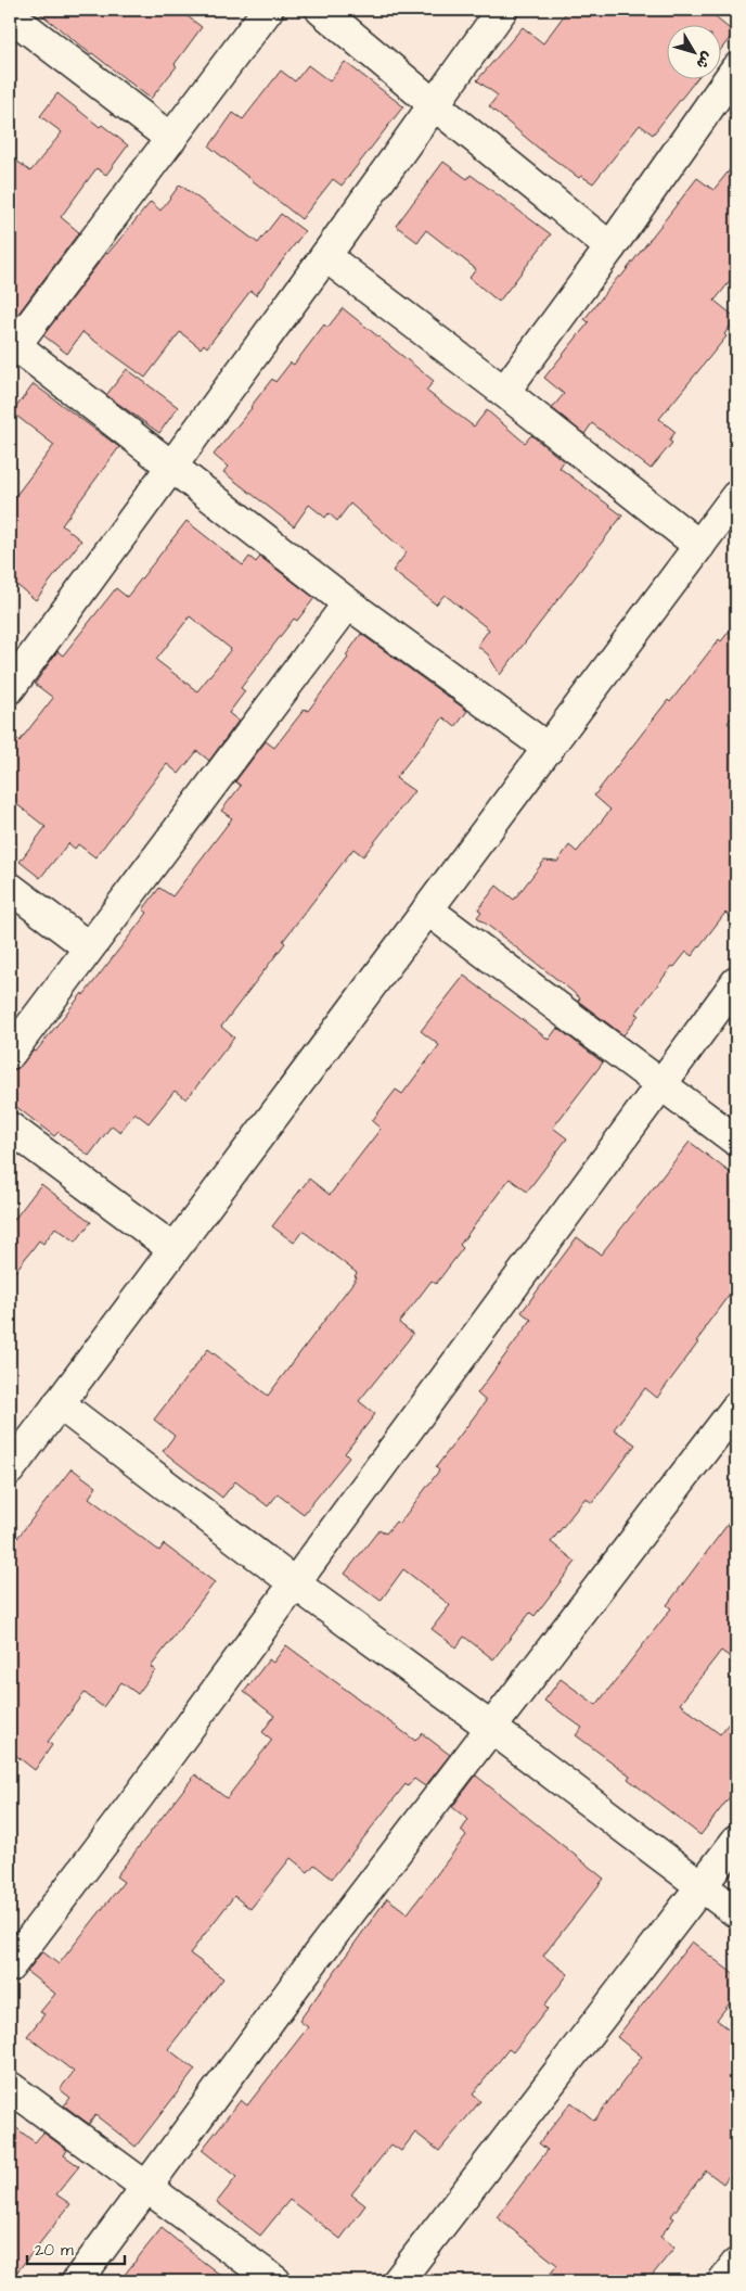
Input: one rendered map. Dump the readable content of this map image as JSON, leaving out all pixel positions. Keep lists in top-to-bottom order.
{
  "scale_bar": "20 m",
  "north": "bottom right"
}
